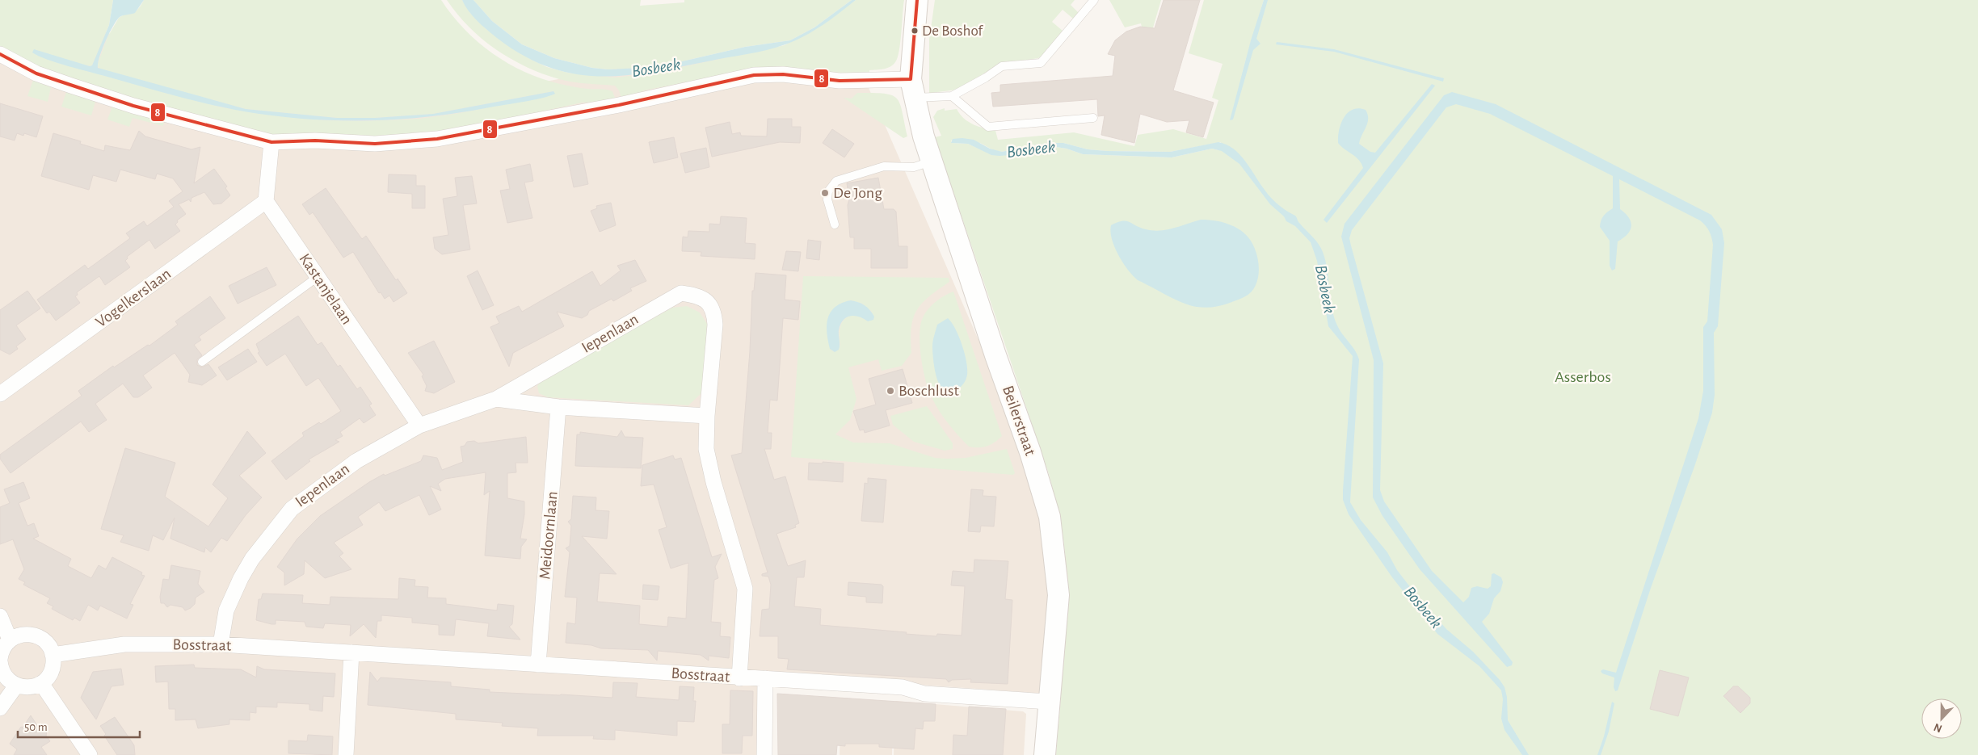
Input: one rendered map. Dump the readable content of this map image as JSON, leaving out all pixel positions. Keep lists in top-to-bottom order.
{
  "streets": {
    "street": [
      "Kastanjelaan",
      "Vogelkerslaan",
      "Iepenlaan",
      "Beilerstraat",
      "Meidoornlaan",
      "Bosstraat"
    ]
  },
  "crossings": [
    ["Kastanjelaan", "Vogelkerslaan"],
    ["Kastanjelaan", "Iepenlaan"],
    ["Iepenlaan", "Meidoornlaan"],
    ["Iepenlaan", "Bosstraat"],
    ["Beilerstraat", "Bosstraat"],
    ["Meidoornlaan", "Bosstraat"]
  ],
  "water": ["Bosbeek"],
  "parks": ["Asserbos"],
  "places": ["De Boshof", "De Jong", "Boschlust"],
  "lines": ["transit line 8"],
  "scale_bar": "50 m",
  "north": "bottom"
}
